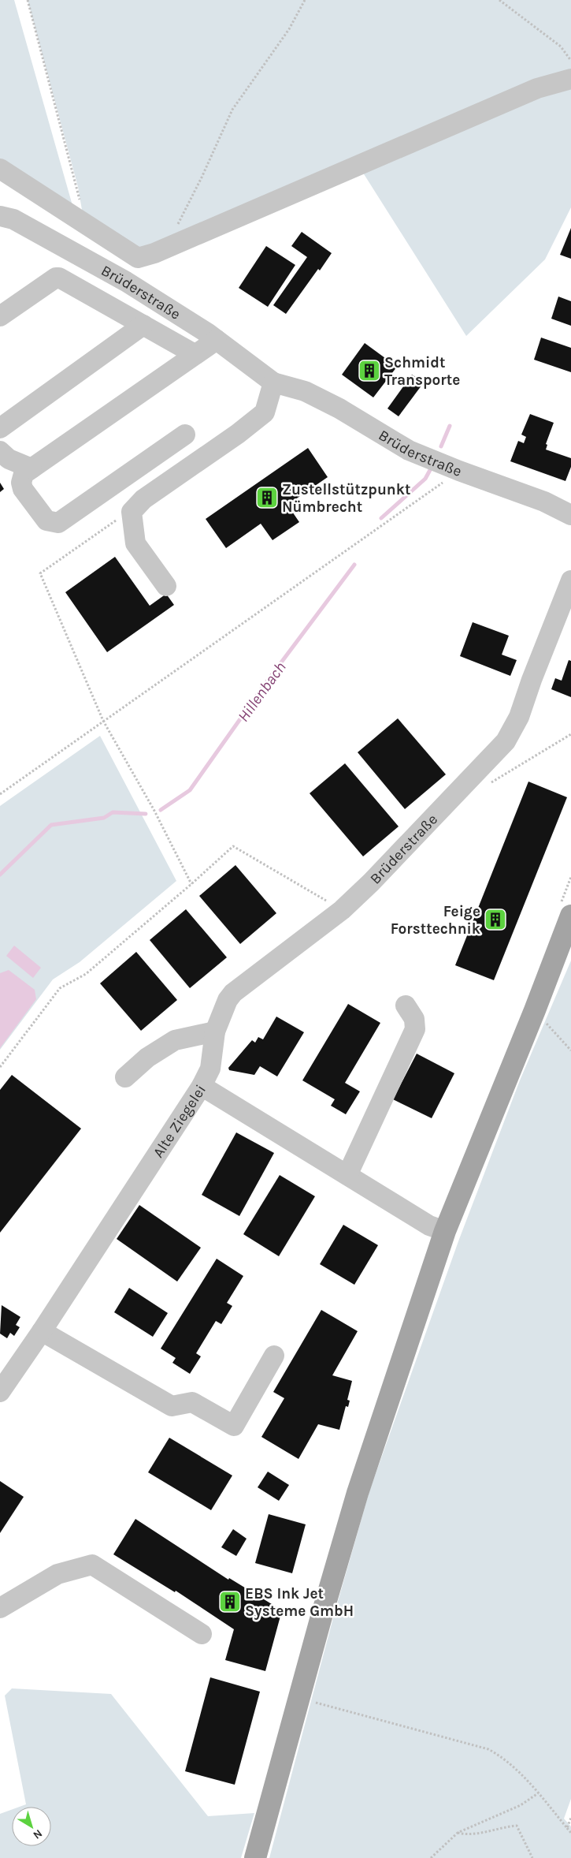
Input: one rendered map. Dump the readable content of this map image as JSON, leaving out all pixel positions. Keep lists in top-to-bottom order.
{
  "streets": {
    "street": ["Brüderstraße", "Alte Ziegelei"]
  },
  "crossings": [
    ["Brüderstraße", "Alte Ziegelei"]
  ],
  "water": ["Hillenbach"],
  "places": {
    "building": [
      "Schmidt Transporte",
      "Zustellstützpunkt Nümbrecht",
      "Feige Forsttechnik",
      "EBS Ink Jet Systeme GmbH"
    ]
  },
  "north": "bottom right"
}
